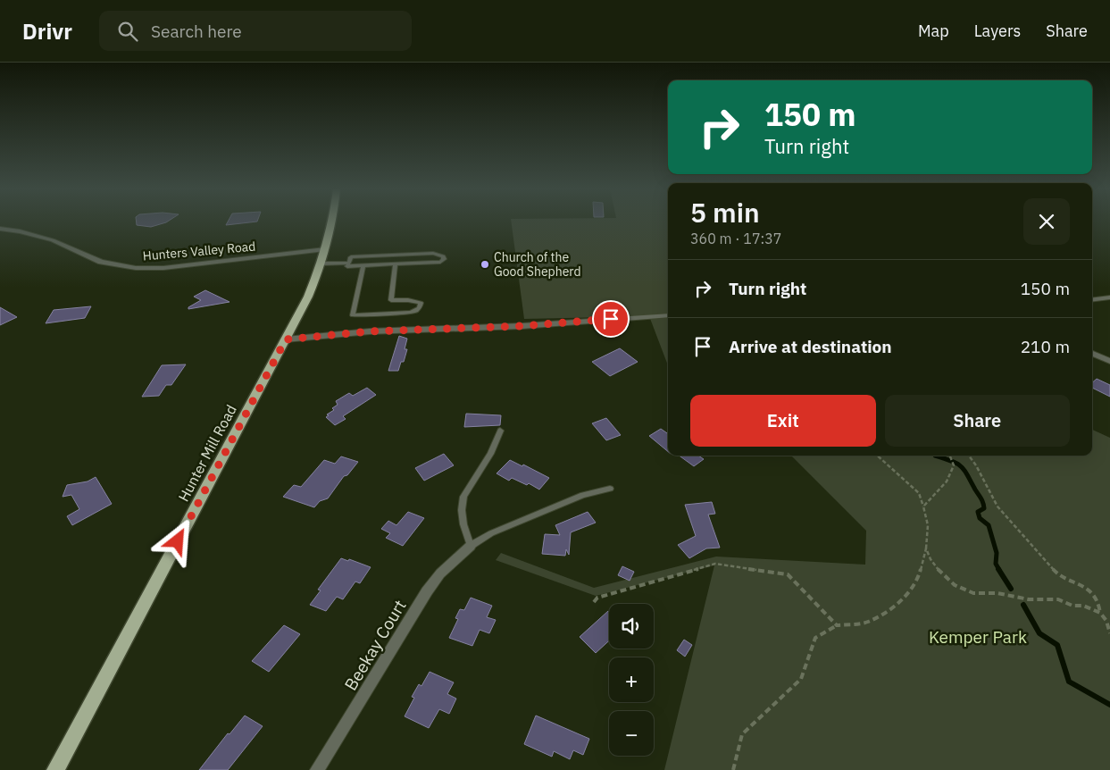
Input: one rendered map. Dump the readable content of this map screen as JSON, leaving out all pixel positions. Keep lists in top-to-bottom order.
{
  "streets": {
    "main road": ["Hunter Mill Road"],
    "street": ["Hunters Valley Road", "Beekay Court"]
  },
  "crossings": [
    ["Hunters Valley Road", "Hunter Mill Road"]
  ],
  "parks": ["Kemper Park"],
  "places": ["Church of the Good Shepherd"],
  "page": {
    "header": "Drivr",
    "search": "Search here",
    "nav": ["Map", "Layers", "Share"],
    "turn": ["150 m", "Turn right"],
    "heading": ["5 min", "360 m · 17:37"],
    "list": [
      {
        "name": "Turn right",
        "value": "150 m"
      },
      {
        "name": "Arrive at destination",
        "value": "210 m"
      }
    ],
    "buttons": ["Exit", "Share"],
    "map_buttons": ["+", "−"]
  }
}
